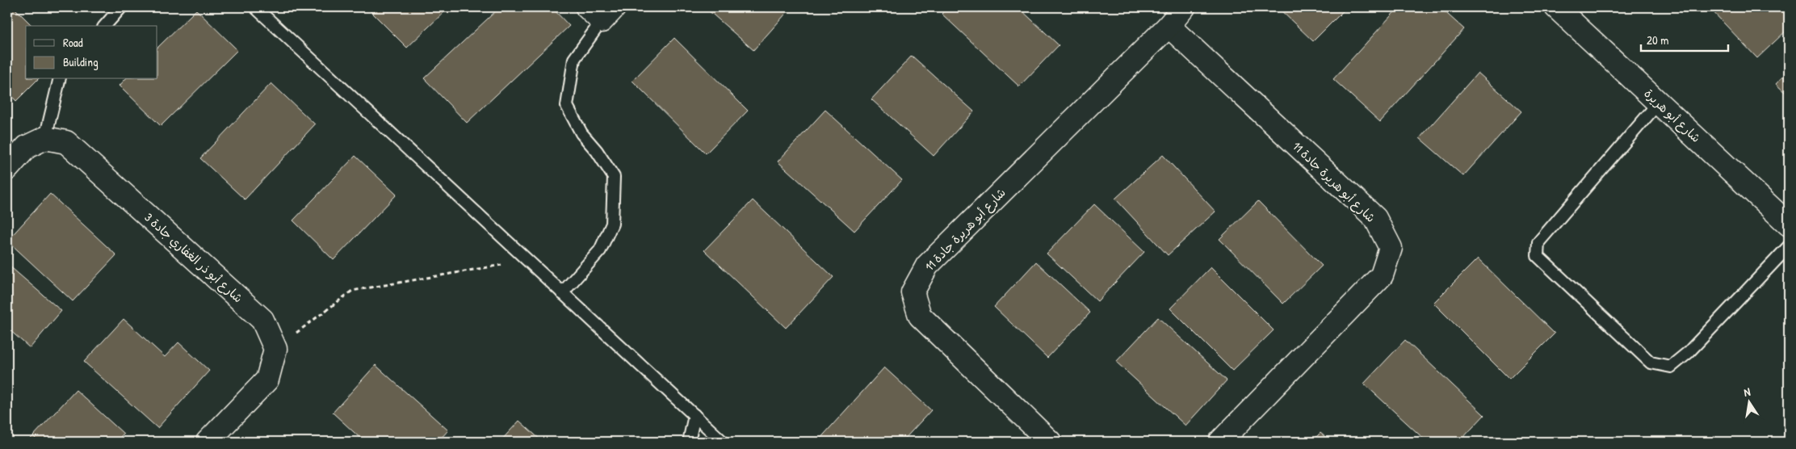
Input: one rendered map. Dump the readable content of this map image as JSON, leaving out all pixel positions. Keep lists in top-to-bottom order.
{
  "streets": {
    "street": ["شارع أبو هريرة", "شارع أبو هريرة جادة 11", "شارع أبو ذر الغفاري جادة 3"]
  },
  "legend": ["Road", "Building"],
  "scale_bar": "20 m",
  "north": "top"
}
